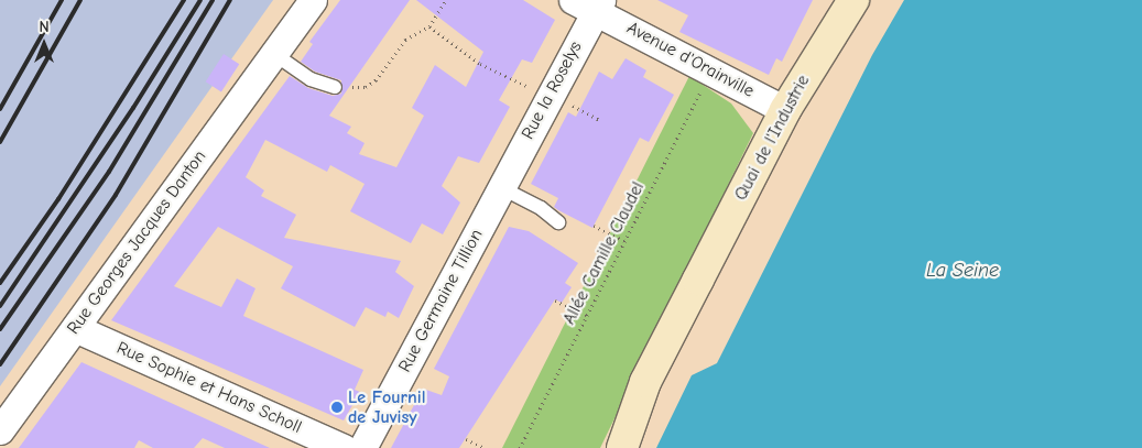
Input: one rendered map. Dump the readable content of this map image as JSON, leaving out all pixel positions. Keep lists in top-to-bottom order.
{
  "streets": {
    "main road": ["Quai de l'Industrie"],
    "street": [
      "Avenue d'Orainville",
      "Rue la Roselys",
      "Rue Georges Jacques Danton",
      "Rue Germaine Tillion",
      "Rue Sophie et Hans Scholl"
    ],
    "path": ["Allée Camille Claudel"]
  },
  "crossings": [
    ["Avenue d'Orainville", "Rue la Roselys"],
    ["Avenue d'Orainville", "Quai de l'Industrie"],
    ["Avenue d'Orainville", "Allée Camille Claudel"],
    ["Rue la Roselys", "Rue Germaine Tillion"],
    ["Rue Georges Jacques Danton", "Rue Sophie et Hans Scholl"]
  ],
  "water": ["La Seine"],
  "places": ["Le Fournil de Juvisy"],
  "north": "top"
}
